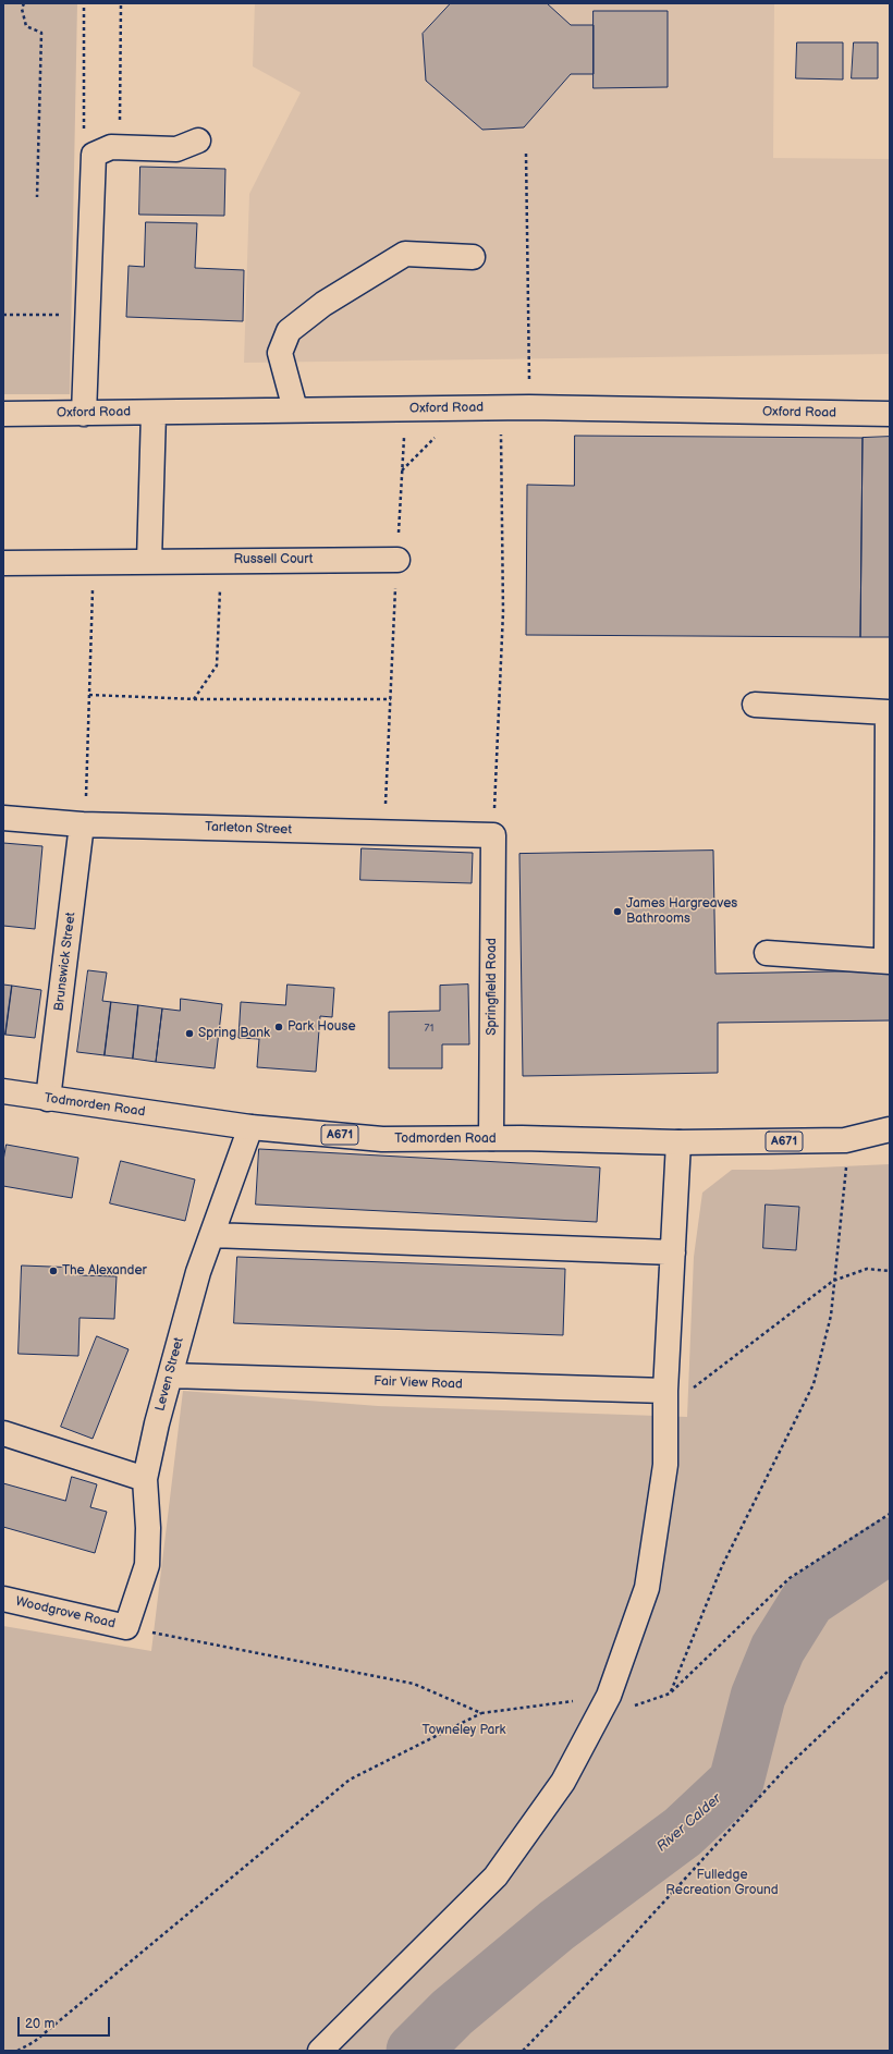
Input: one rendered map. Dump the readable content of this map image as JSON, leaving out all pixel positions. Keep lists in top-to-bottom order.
{
  "streets": {
    "main road": [
      "Oxford Road",
      "Russell Court",
      "Tarleton Street",
      "Brunswick Street",
      "Springfield Road",
      "Todmorden Road",
      "A671",
      "Leven Street",
      "Fair View Road",
      "Woodgrove Road"
    ]
  },
  "crossings": [
    ["Tarleton Street", "Brunswick Street"],
    ["Tarleton Street", "Springfield Road"],
    ["Brunswick Street", "Todmorden Road"],
    ["Springfield Road", "Todmorden Road"],
    ["Todmorden Road", "Leven Street"],
    ["Leven Street", "Fair View Road"],
    ["Leven Street", "Woodgrove Road"]
  ],
  "water": ["River Calder"],
  "parks": ["Towneley Park", "Fulledge Recreation Ground"],
  "places": [
    "James Hargreaves Bathrooms",
    "Park House",
    "Spring Bank",
    "The Alexander"
  ],
  "house_numbers": ["71"],
  "scale_bar": "20 m"
}
